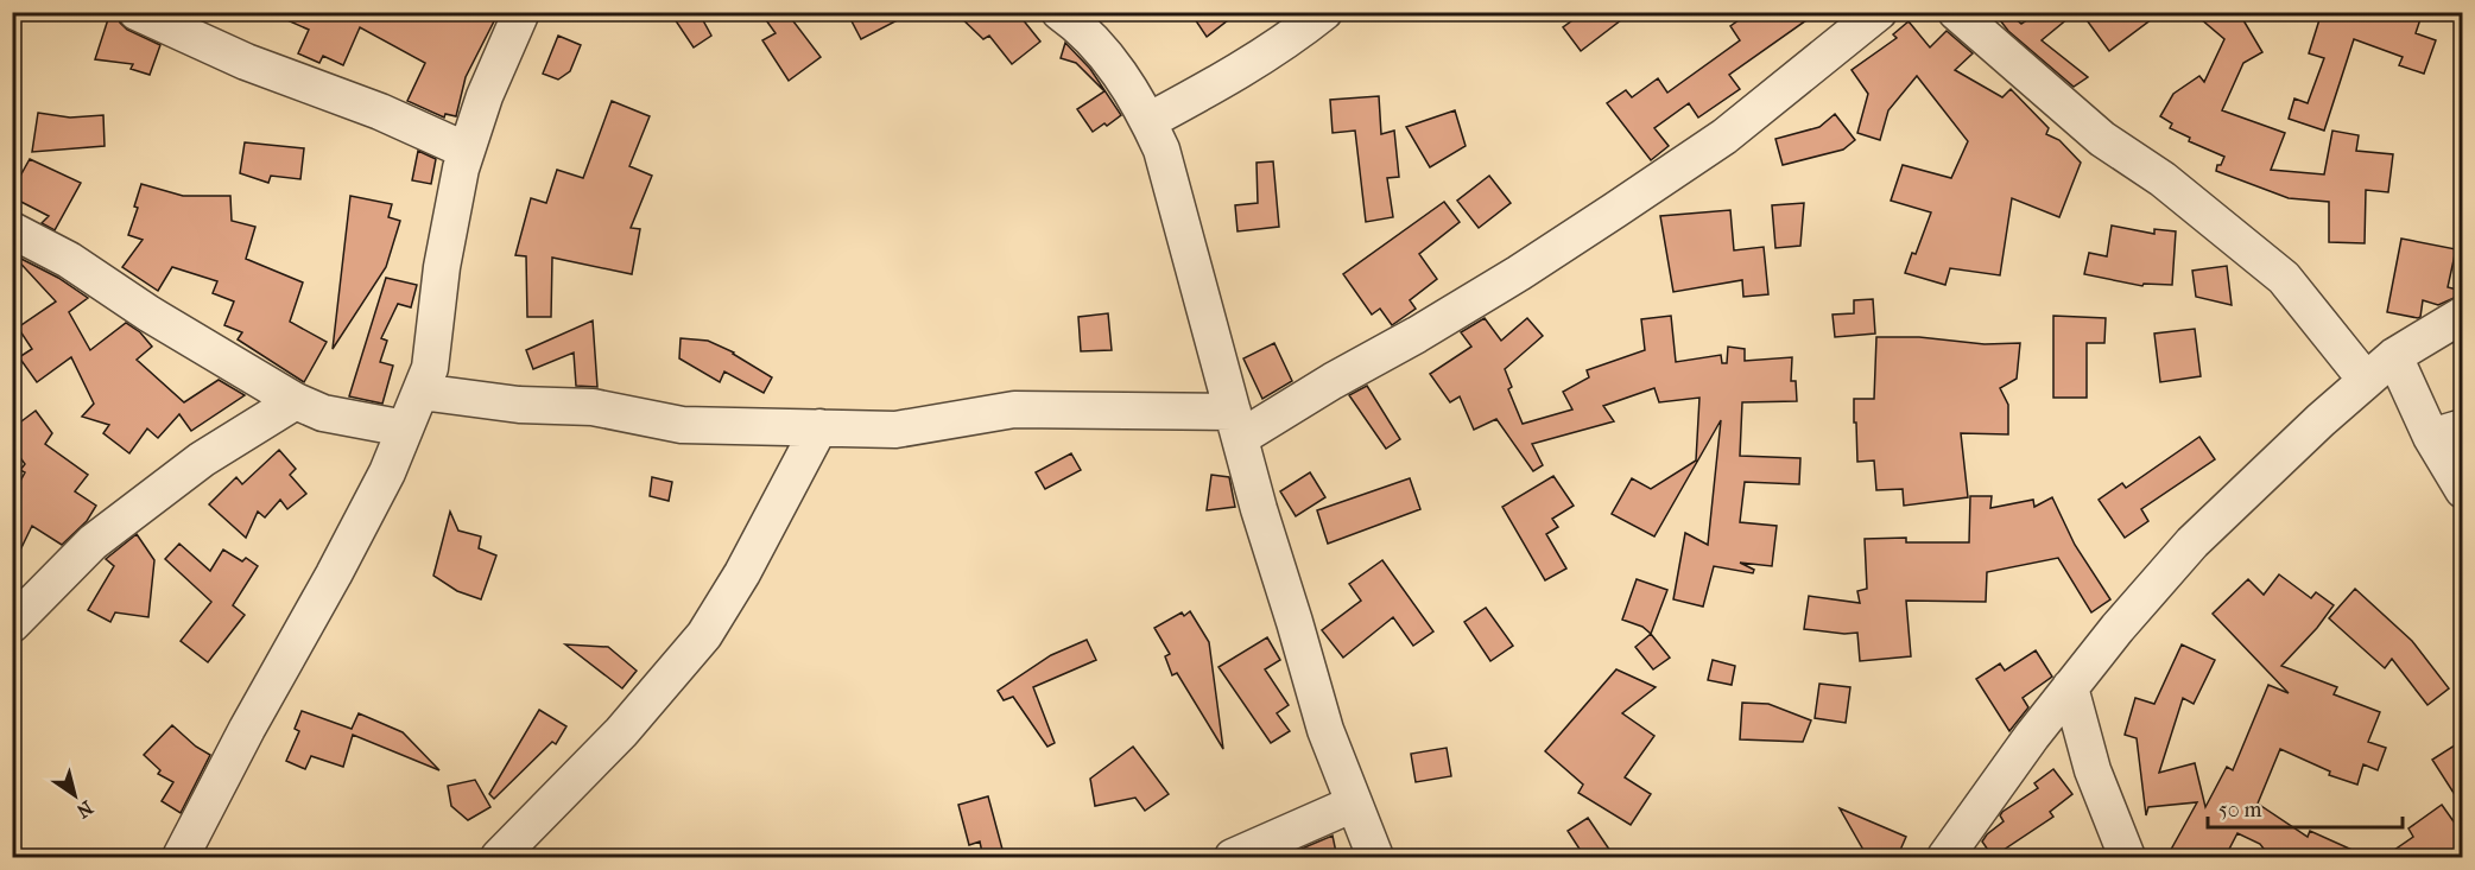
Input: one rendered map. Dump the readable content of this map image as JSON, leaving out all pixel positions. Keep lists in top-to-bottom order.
{
  "scale_bar": "50 m",
  "north": "bottom right"
}
